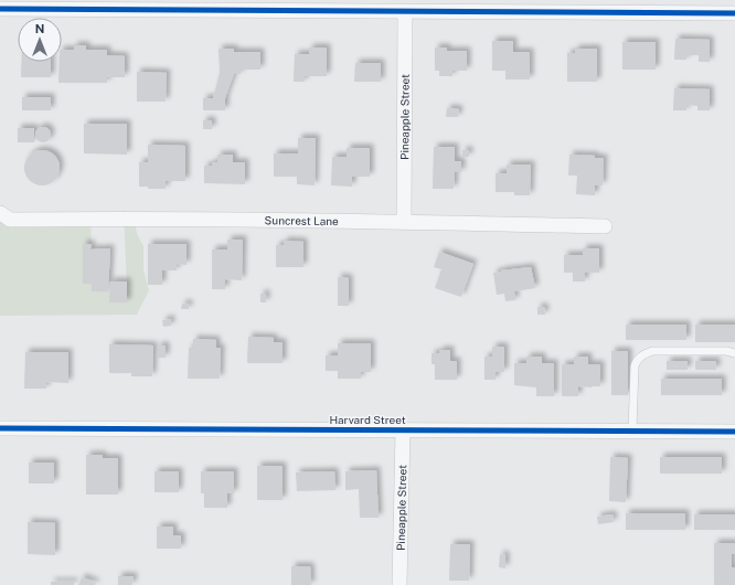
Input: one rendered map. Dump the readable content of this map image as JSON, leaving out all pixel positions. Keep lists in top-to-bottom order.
{
  "streets": {
    "street": ["Pineapple Street", "Suncrest Lane", "Harvard Street"]
  },
  "crossings": [
    ["Pineapple Street", "Suncrest Lane"],
    ["Pineapple Street", "Harvard Street"]
  ],
  "north": "top"
}
